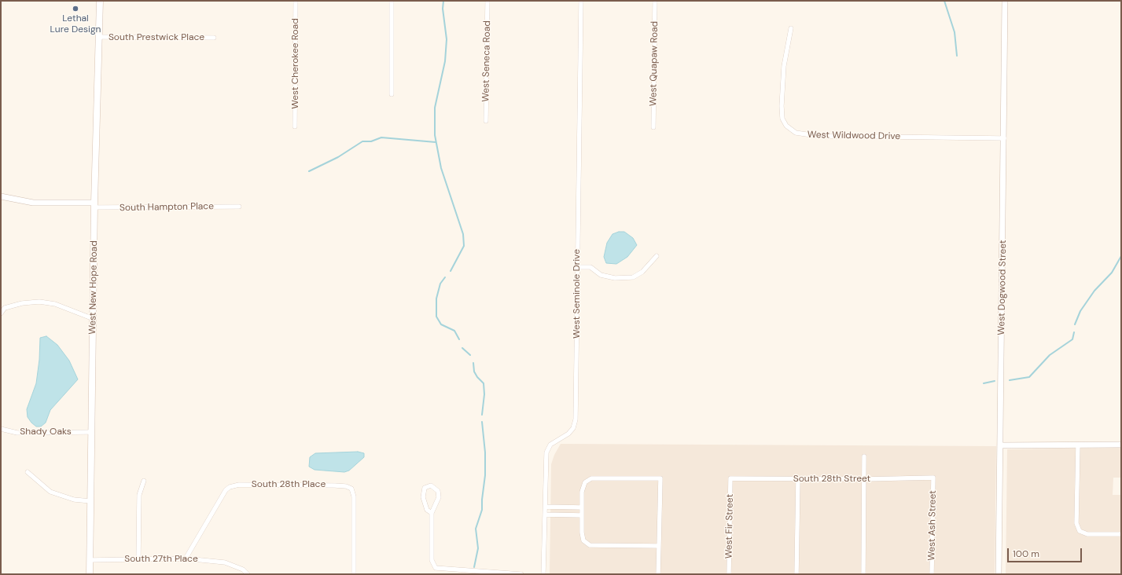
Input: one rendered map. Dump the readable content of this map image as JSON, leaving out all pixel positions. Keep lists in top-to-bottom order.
{
  "streets": {
    "main road": ["West New Hope Road"],
    "street": [
      "South Prestwick Place",
      "West Seneca Road",
      "West Cherokee Road",
      "West Quapaw Road",
      "West Wildwood Drive",
      "South Hampton Place",
      "West Dogwood Street",
      "West Seminole Drive",
      "Shady Oaks",
      "South 28th Street",
      "South 28th Place",
      "West Ash Street",
      "West Fir Street",
      "South 27th Place"
    ]
  },
  "crossings": [
    ["South Prestwick Place", "West New Hope Road"],
    ["West Wildwood Drive", "West Dogwood Street"],
    ["South Hampton Place", "West New Hope Road"],
    ["West New Hope Road", "Shady Oaks"],
    ["West New Hope Road", "South 27th Place"],
    ["South 28th Street", "West Ash Street"],
    ["South 28th Street", "West Fir Street"],
    ["South 28th Place", "South 27th Place"]
  ],
  "places": ["Lethal Lure Design"],
  "scale_bar": "100 m"
}
